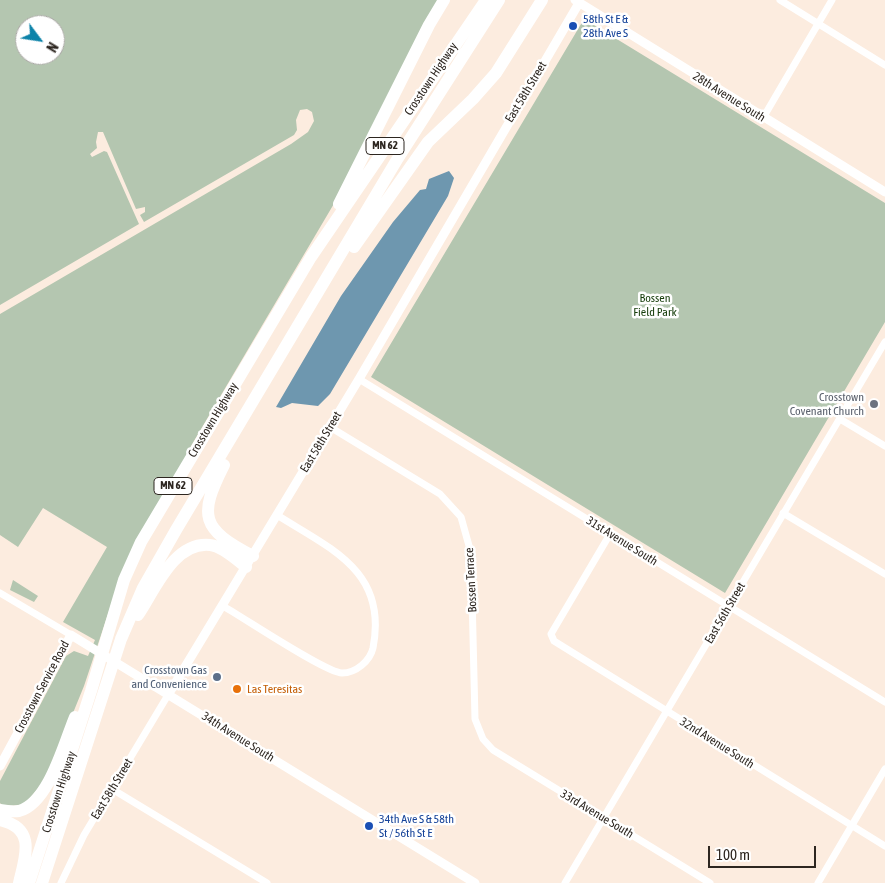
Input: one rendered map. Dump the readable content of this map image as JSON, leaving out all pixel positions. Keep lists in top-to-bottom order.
{
  "streets": {
    "highway": ["Crosstown Highway", "MN 62"],
    "street": [
      "East 58th Street",
      "28th Avenue South",
      "31st Avenue South",
      "Bossen Terrace",
      "East 56th Street",
      "Crosstown Service Road",
      "34th Avenue South",
      "32nd Avenue South",
      "33rd Avenue South"
    ]
  },
  "crossings": [
    ["East 58th Street", "28th Avenue South"],
    ["East 58th Street", "31st Avenue South"],
    ["East 58th Street", "Bossen Terrace"],
    ["East 58th Street", "34th Avenue South"],
    ["31st Avenue South", "East 56th Street"],
    ["31st Avenue South", "32nd Avenue South"],
    ["Bossen Terrace", "33rd Avenue South"],
    ["East 56th Street", "32nd Avenue South"],
    ["East 56th Street", "33rd Avenue South"],
    ["Crosstown Service Road", "34th Avenue South"]
  ],
  "parks": ["Bossen Field Park"],
  "places": [
    "58th St E & 28th Ave S",
    "Crosstown Covenant Church",
    "Crosstown Gas and Convenience",
    "Las Teresitas",
    "34th Ave S & 58th St / 56th St E"
  ],
  "scale_bar": "100 m",
  "north": "bottom right"
}
